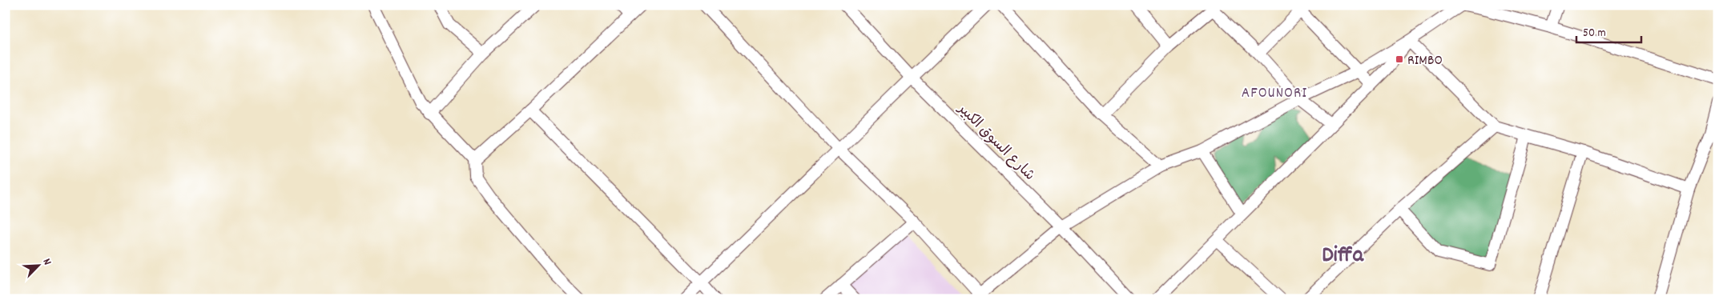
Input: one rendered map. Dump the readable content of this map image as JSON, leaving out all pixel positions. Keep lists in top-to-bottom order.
{
  "streets": {
    "street": ["شارع السوق الكبير"]
  },
  "districts": ["AFOUNORI", "Diffa"],
  "places": {
    "transit": ["RIMBO"]
  },
  "scale_bar": "50 m",
  "north": "top right"
}
